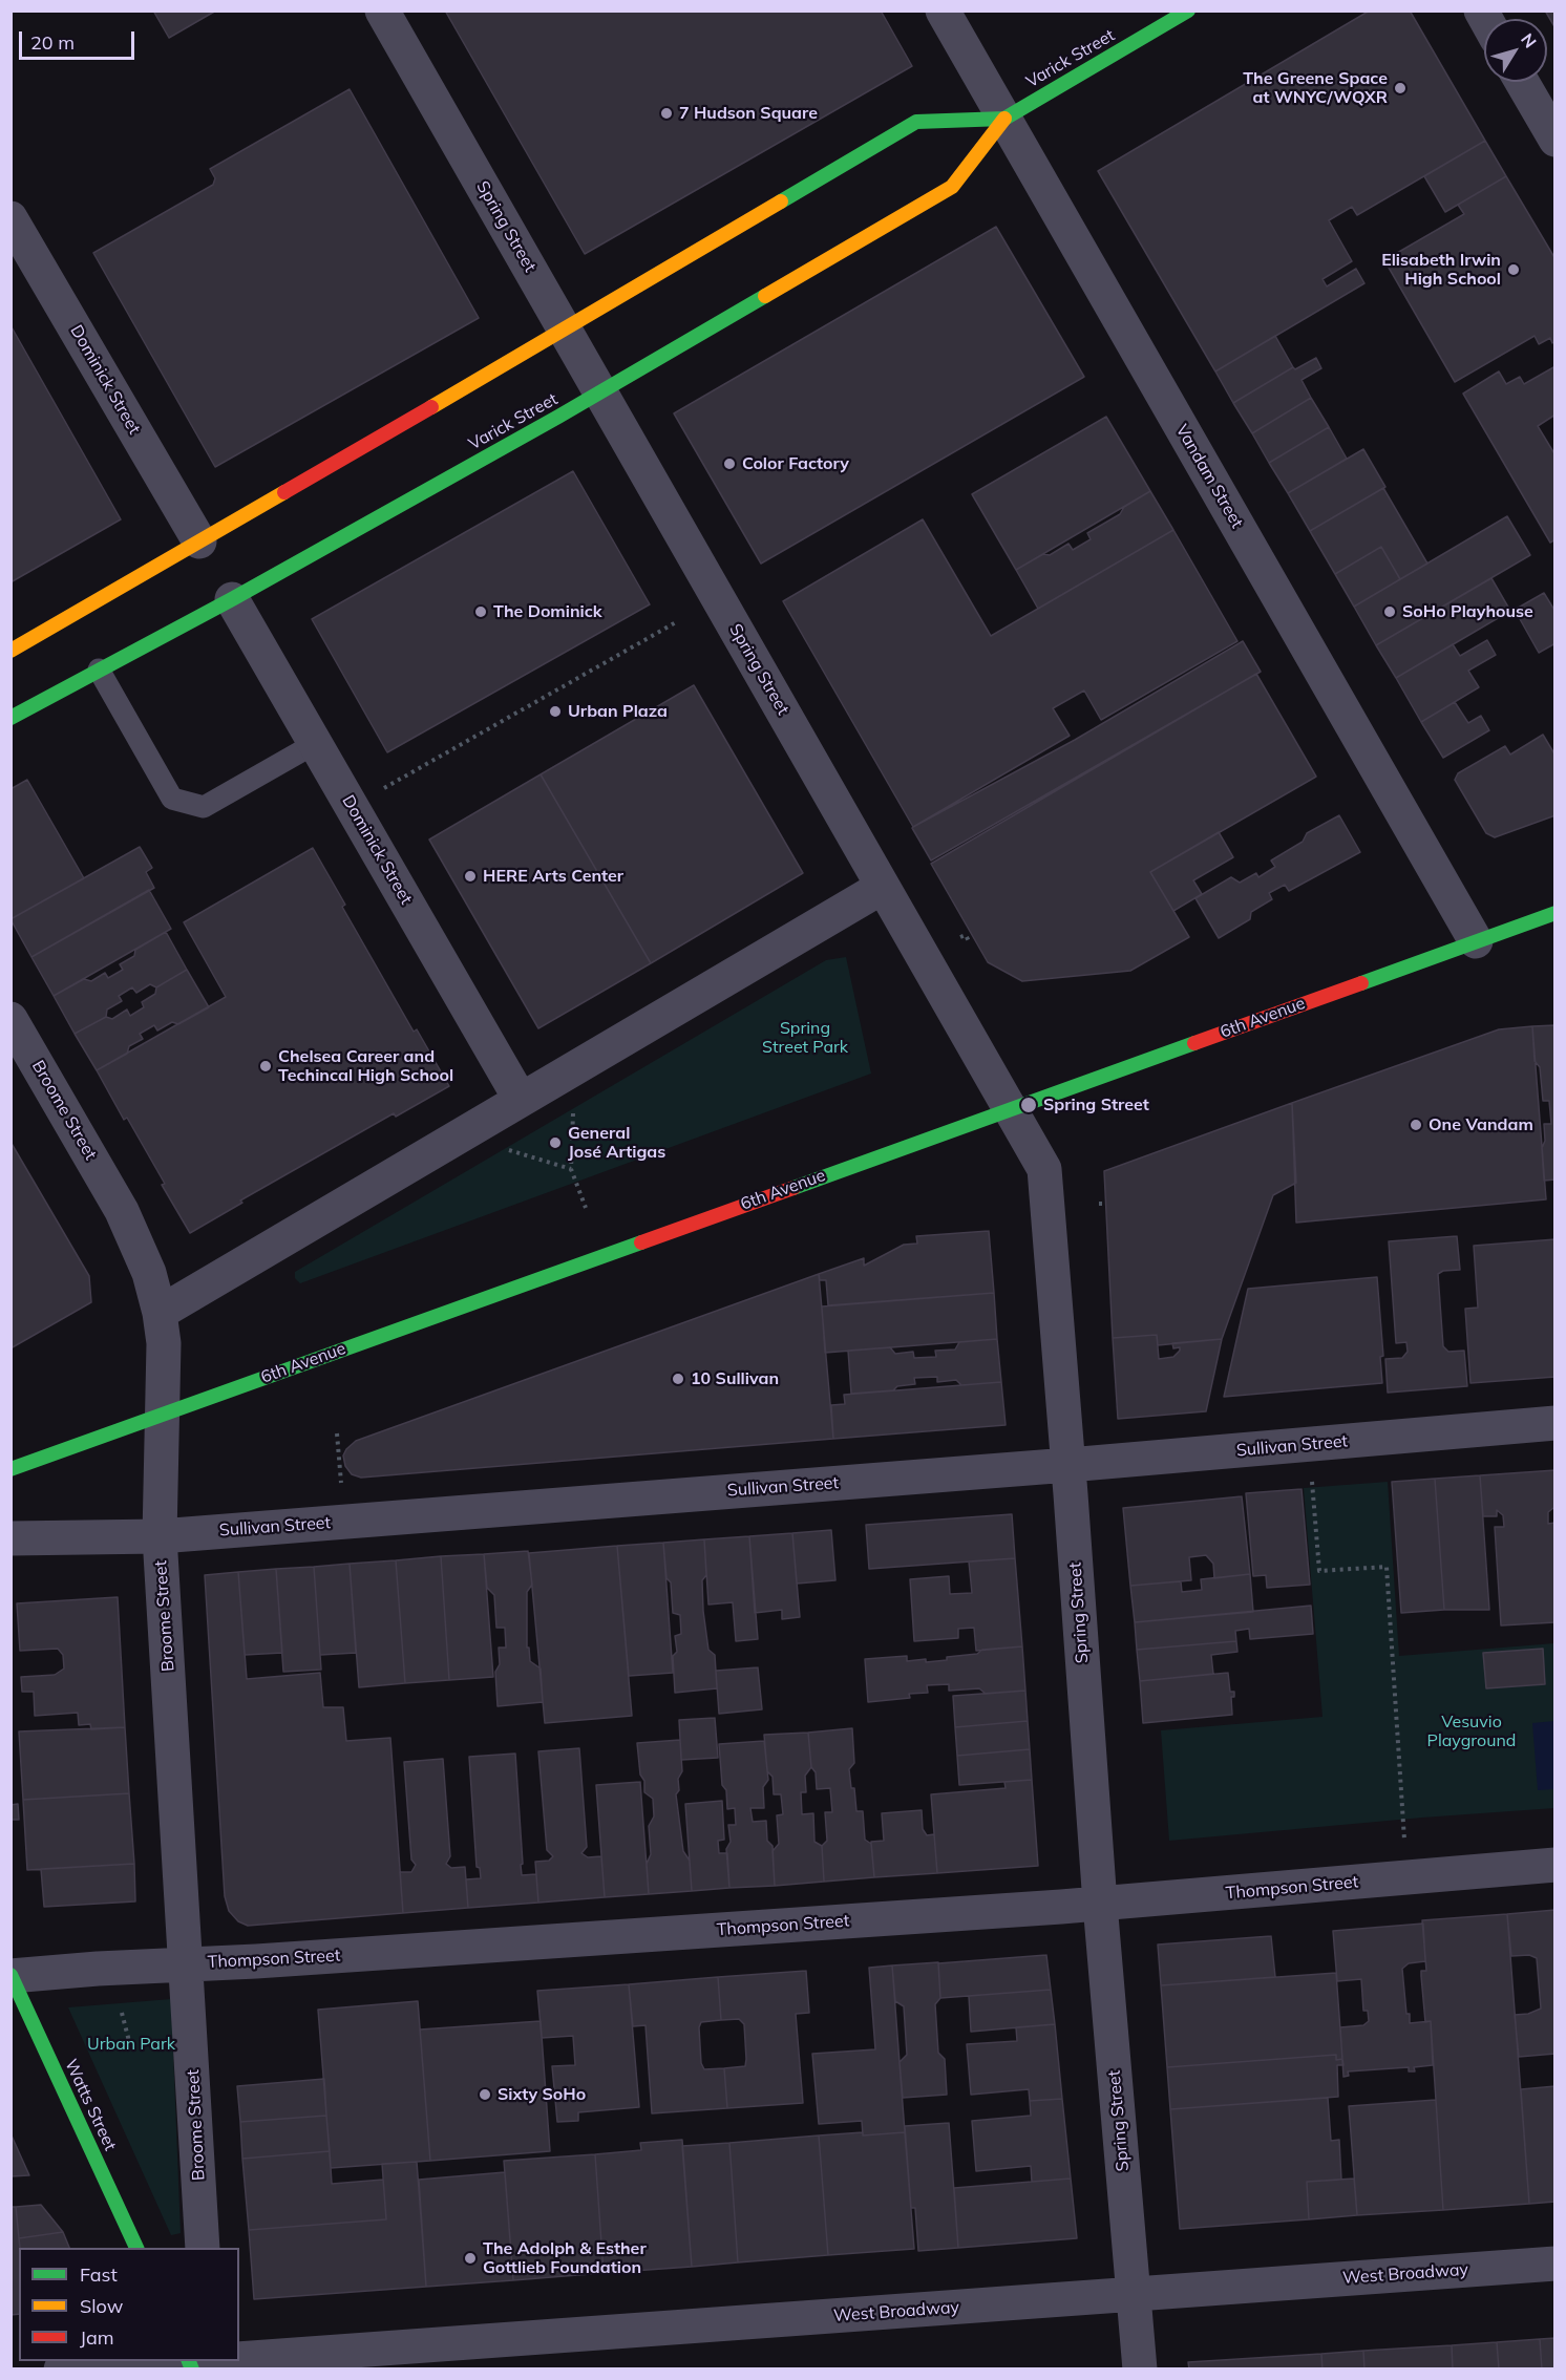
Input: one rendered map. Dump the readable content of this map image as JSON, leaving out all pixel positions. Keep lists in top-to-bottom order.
{
  "streets": {
    "main road": ["Varick Street", "6th Avenue", "Watts Street"],
    "street": [
      "Spring Street",
      "Dominick Street",
      "Vandam Street",
      "Broome Street",
      "Sullivan Street",
      "Thompson Street",
      "West Broadway"
    ]
  },
  "crossings": [
    ["Varick Street", "Spring Street"],
    ["Varick Street", "Dominick Street"],
    ["Varick Street", "Vandam Street"],
    ["Spring Street", "6th Avenue"],
    ["Spring Street", "Sullivan Street"],
    ["Spring Street", "Thompson Street"],
    ["Spring Street", "West Broadway"],
    ["Vandam Street", "6th Avenue"],
    ["6th Avenue", "Broome Street"],
    ["Broome Street", "Sullivan Street"],
    ["Broome Street", "Thompson Street"],
    ["Thompson Street", "Watts Street"]
  ],
  "parks": ["Spring Street Park", "Vesuvio Playground", "Urban Park"],
  "places": [
    "The Greene Space at WNYC/WQXR",
    "7 Hudson Square",
    "Elisabeth Irwin High School",
    "Color Factory",
    "The Dominick",
    "SoHo Playhouse",
    "Urban Plaza",
    "HERE Arts Center",
    "Chelsea Career and Techincal High School",
    "Spring Street",
    "One Vandam",
    "General José Artigas",
    "10 Sullivan",
    "Sixty SoHo",
    "The Adolph & Esther Gottlieb Foundation"
  ],
  "legend": ["Fast", "Slow", "Jam"],
  "scale_bar": "20 m",
  "north": "top right"
}
